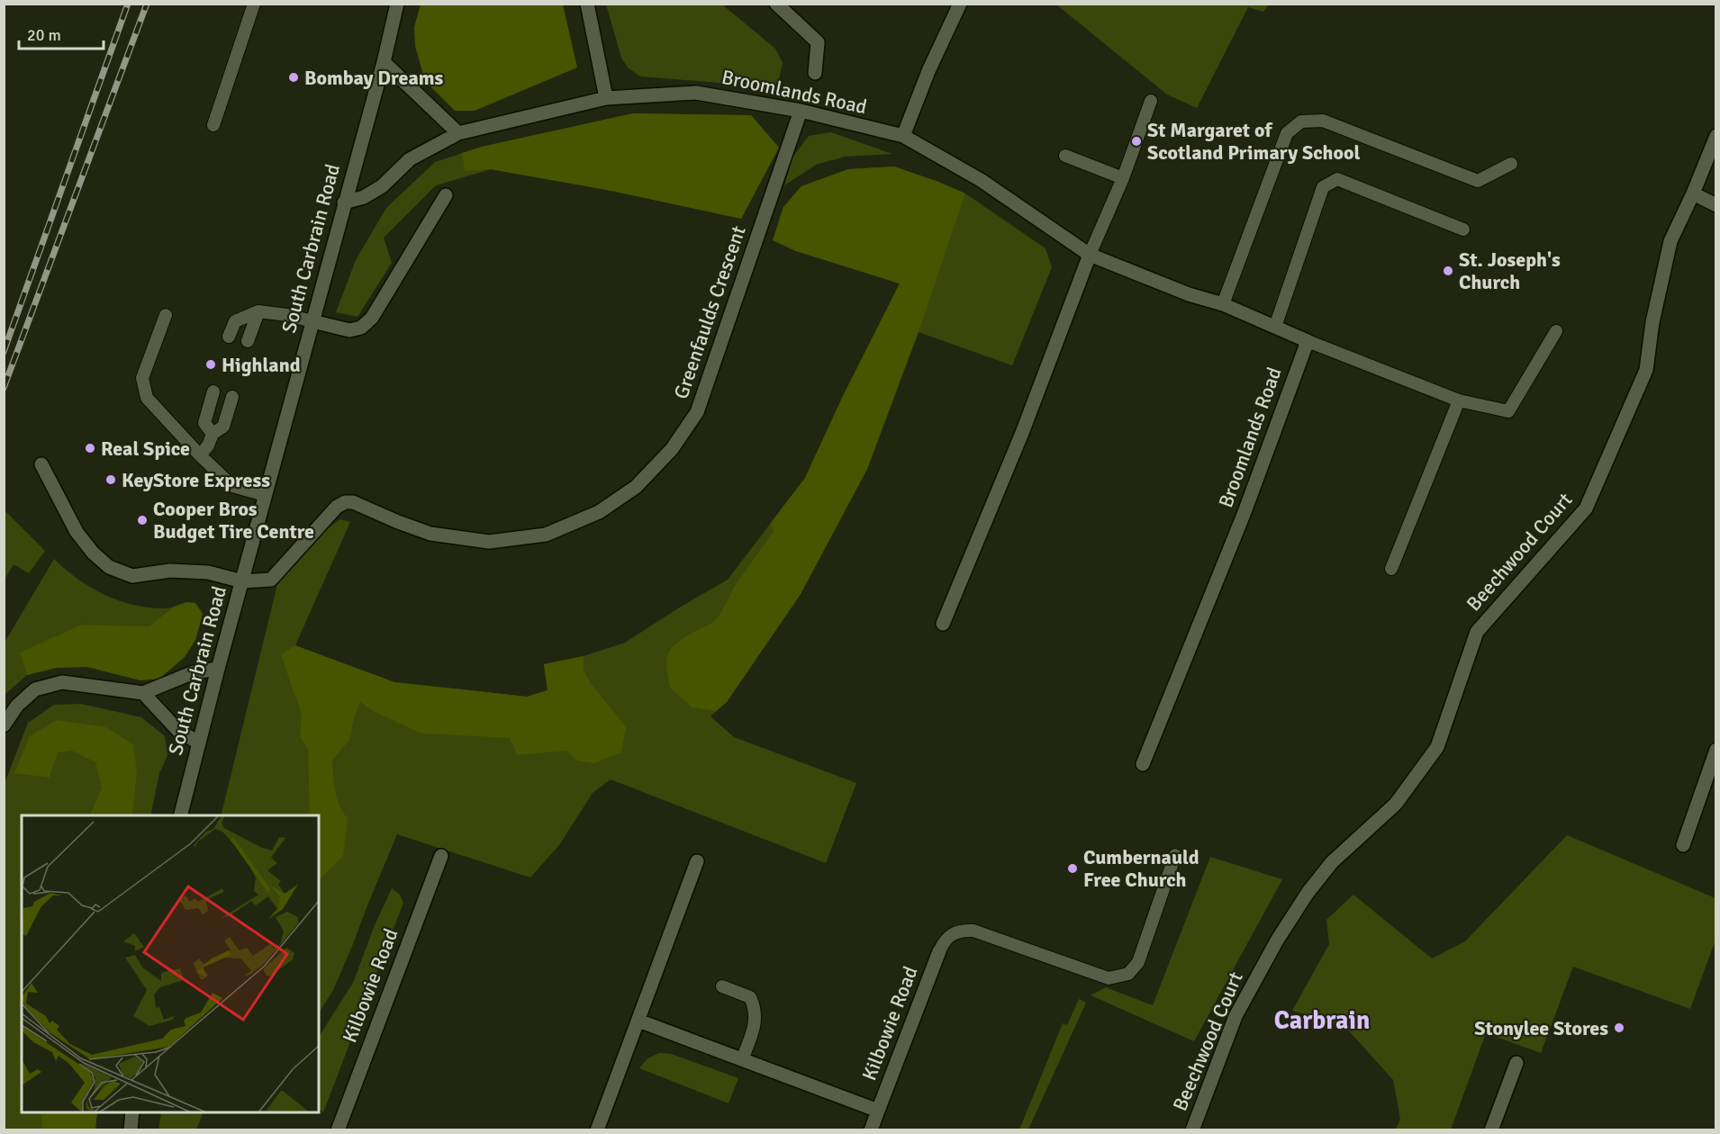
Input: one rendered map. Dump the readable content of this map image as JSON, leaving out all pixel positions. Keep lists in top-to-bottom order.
{
  "streets": {
    "street": [
      "Broomlands Road",
      "South Carbrain Road",
      "Greenfaulds Crescent",
      "Beechwood Court",
      "Kilbowie Road"
    ]
  },
  "crossings": [
    ["Broomlands Road", "South Carbrain Road"],
    ["Broomlands Road", "Greenfaulds Crescent"],
    ["South Carbrain Road", "Greenfaulds Crescent"]
  ],
  "districts": ["Carbrain"],
  "places": [
    "Bombay Dreams",
    "St Margaret of Scotland Primary School",
    "St. Joseph's Church",
    "Highland",
    "Real Spice",
    "KeyStore Express",
    "Cooper Bros Budget Tire Centre",
    "Cumbernauld Free Church",
    "Stonylee Stores"
  ],
  "scale_bar": "20 m"
}
